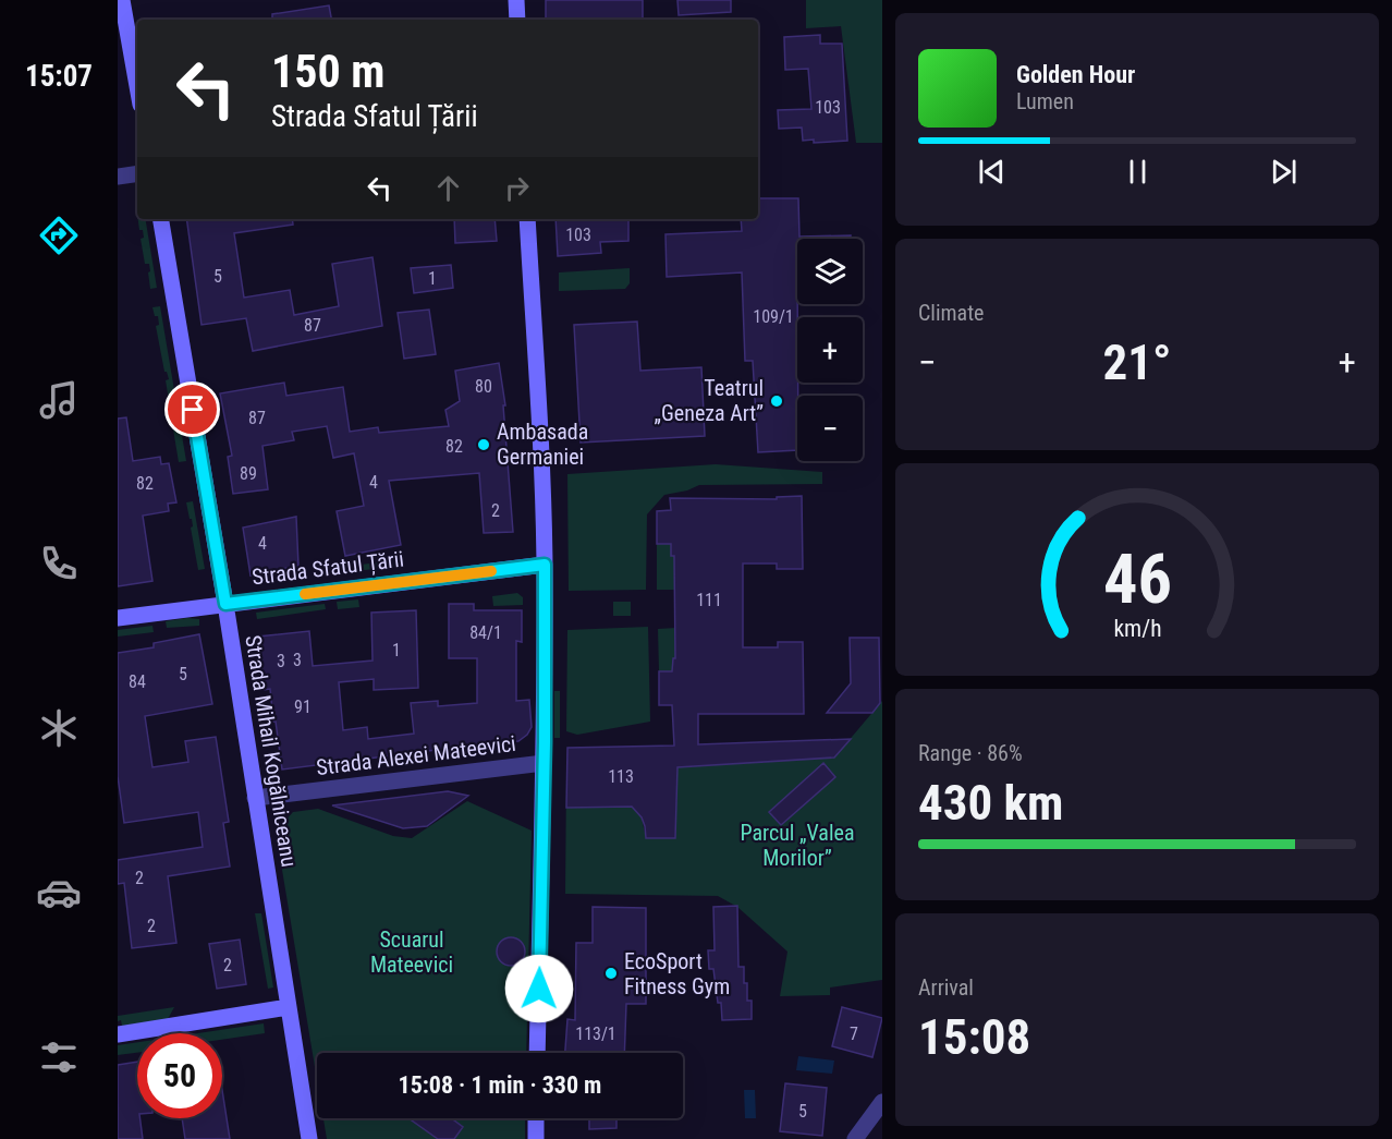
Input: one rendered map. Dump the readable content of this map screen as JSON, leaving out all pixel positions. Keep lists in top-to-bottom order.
{
  "streets": {
    "main road": ["Strada Sfatul Țării", "Strada Mihail Kogălniceanu", "Strada Alexei Mateevici"]
  },
  "crossings": [
    ["Strada Sfatul Țării", "Strada Mihail Kogălniceanu"],
    ["Strada Sfatul Țării", "Strada Alexei Mateevici"],
    ["Strada Mihail Kogălniceanu", "Strada Alexei Mateevici"]
  ],
  "parks": ["Parcul „Valea Morilor”", "Scuarul Mateevici"],
  "places": ["Teatrul „Geneza Art”", "Ambasada Germaniei", "EcoSport Fitness Gym"],
  "house_numbers": [
    "103",
    "103",
    "5",
    "1",
    "109/1",
    "87",
    "80",
    "87",
    "82",
    "89",
    "4",
    "82",
    "2",
    "4",
    "111",
    "84/1",
    "1",
    "3",
    "3",
    "5",
    "84",
    "91",
    "113",
    "2",
    "2",
    "2",
    "113/1",
    "7",
    "5"
  ],
  "page": {
    "tabs": "15:07",
    "turn": ["150 m", "Strada Sfatul Țării"],
    "song": ["Golden Hour", "Lumen"],
    "map_buttons": ["+", "−"],
    "tile": [
      "Climate",
      ["Range · 86%", "430 km"],
      ["Arrival", "15:08"]
    ],
    "heat": ["−", "21°", "+"],
    "limit": "50",
    "trip": "15:08 · 1 min · 330 m",
    "gauge": ["46", "km/h"]
  }
}
